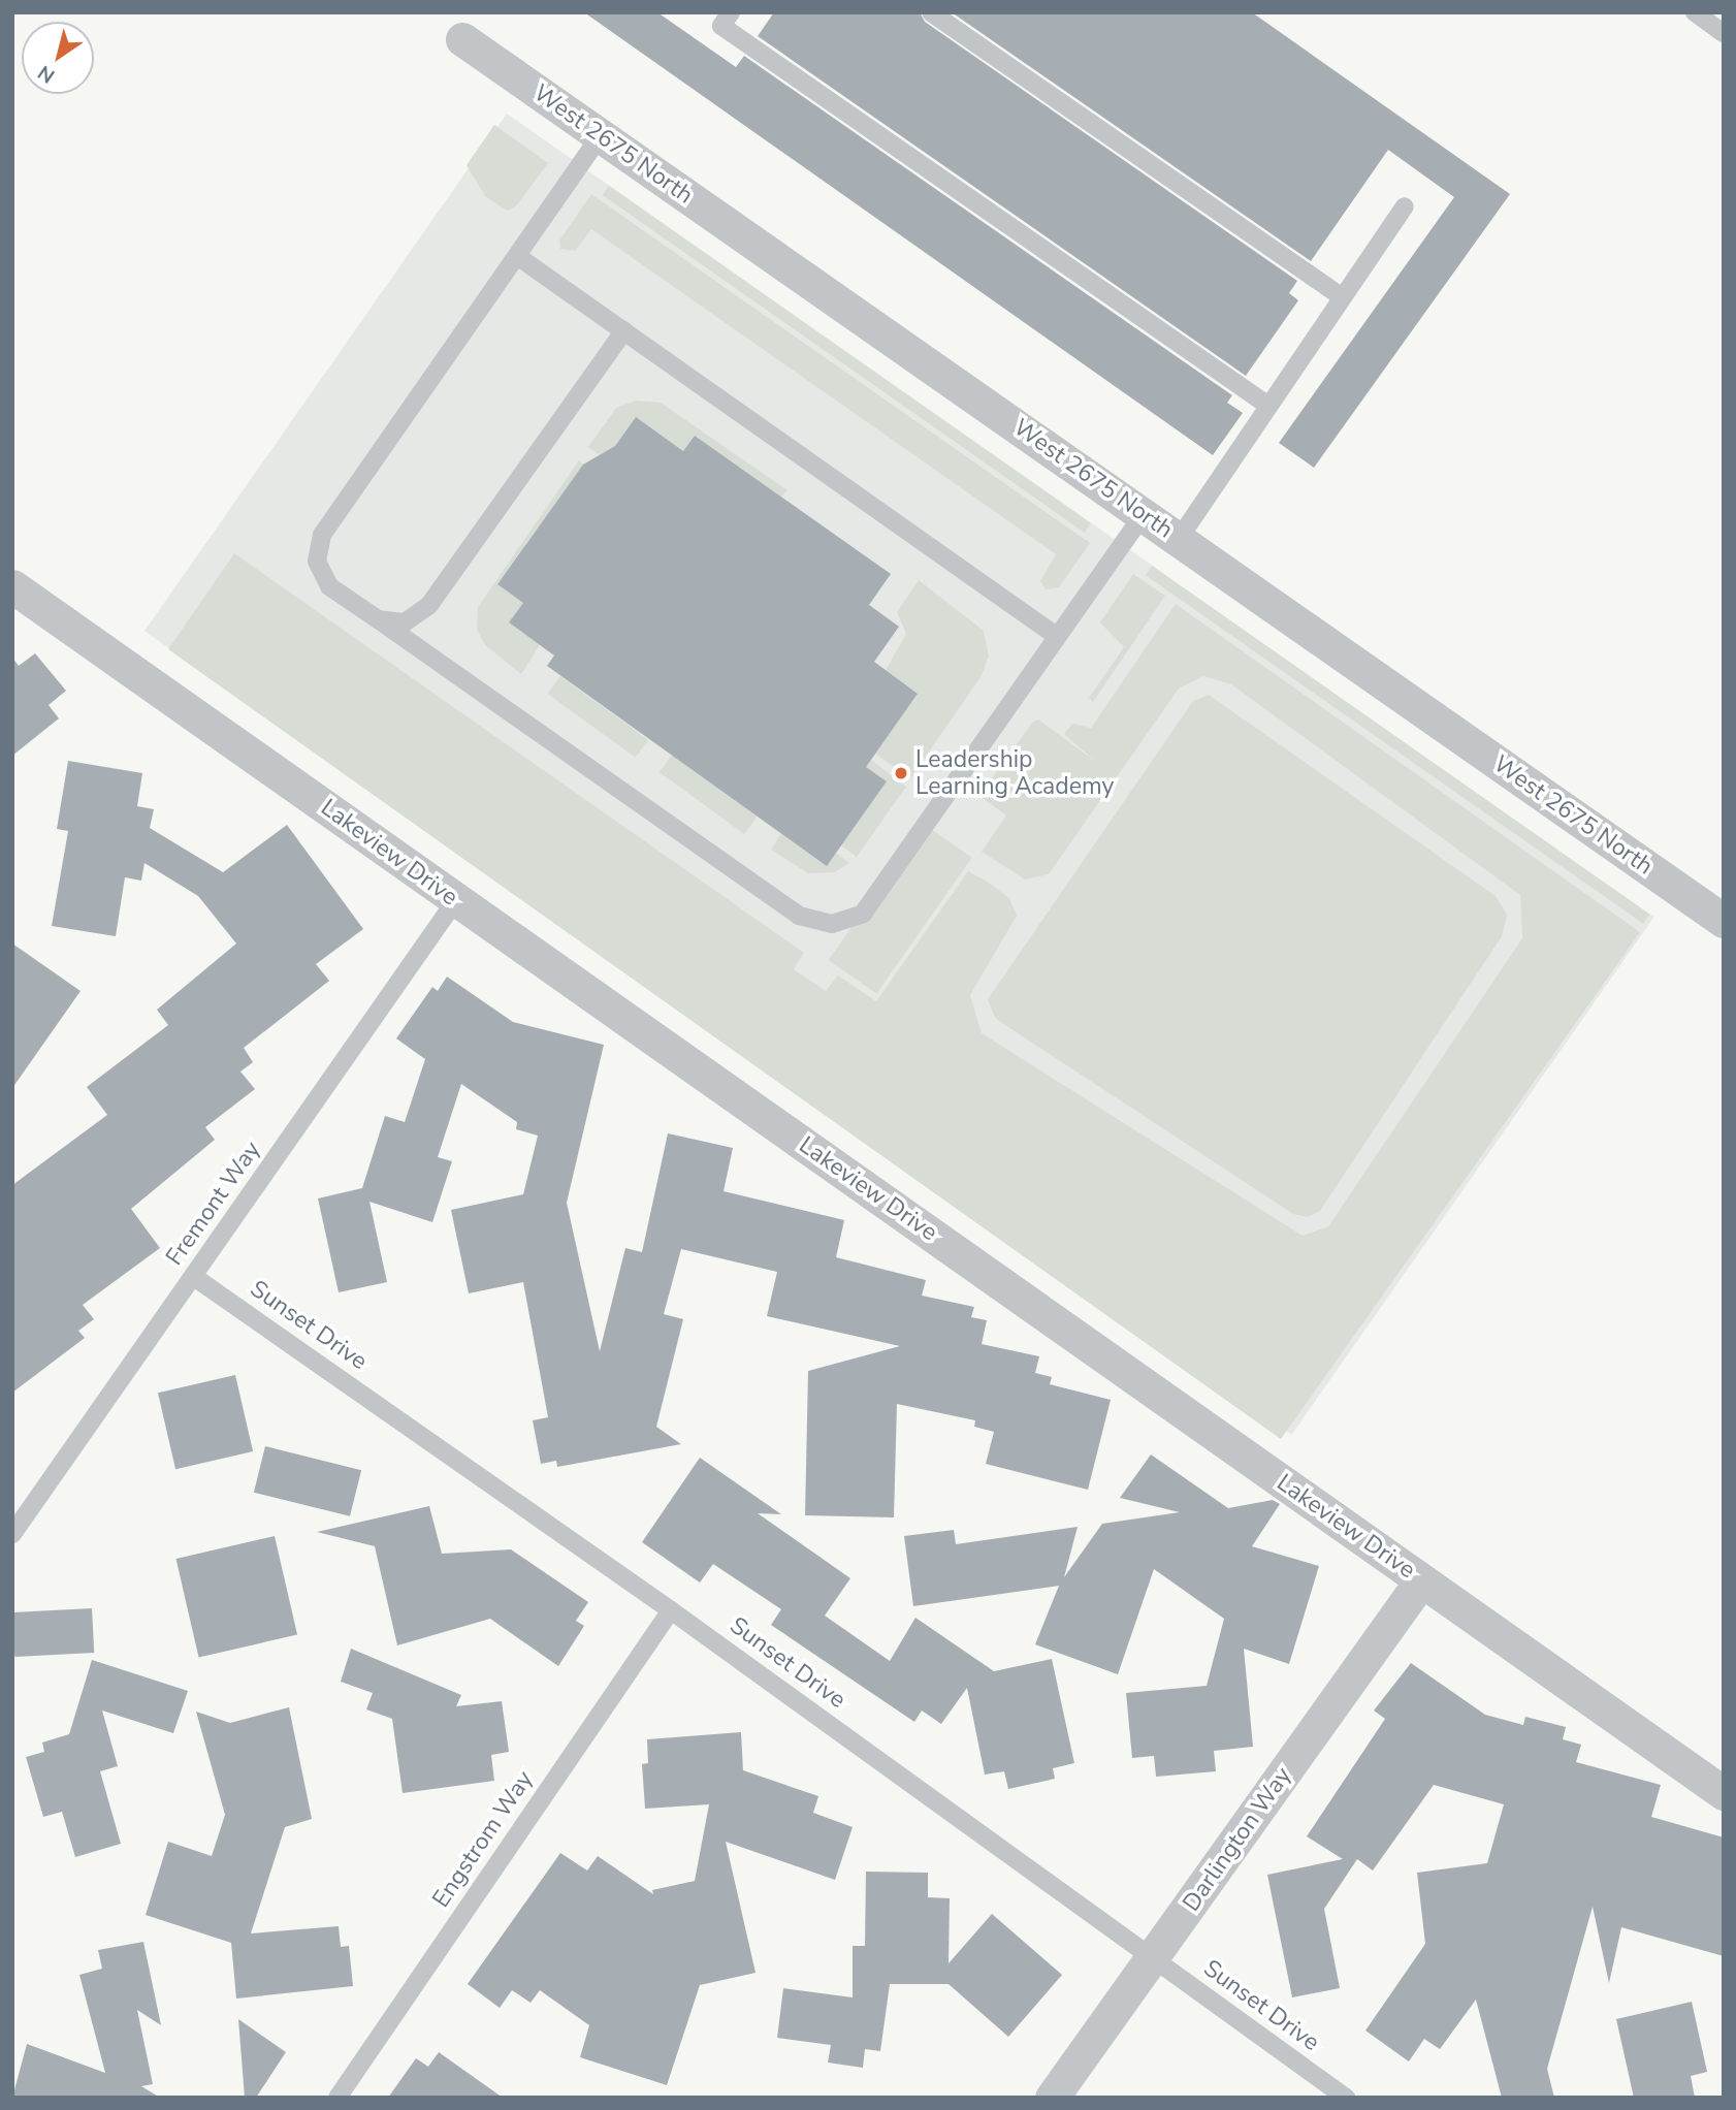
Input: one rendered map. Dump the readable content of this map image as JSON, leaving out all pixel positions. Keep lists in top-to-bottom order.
{
  "streets": {
    "street": ["West 2675 North", "Lakeview Drive", "Darlington Way"],
    "lane": ["Fremont Way", "Sunset Drive", "Engstrom Way"]
  },
  "crossings": [
    ["Lakeview Drive", "Fremont Way"],
    ["Lakeview Drive", "Darlington Way"],
    ["Fremont Way", "Sunset Drive"],
    ["Sunset Drive", "Engstrom Way"],
    ["Sunset Drive", "Darlington Way"]
  ],
  "places": ["Leadership Learning Academy"],
  "north": "bottom left"
}
